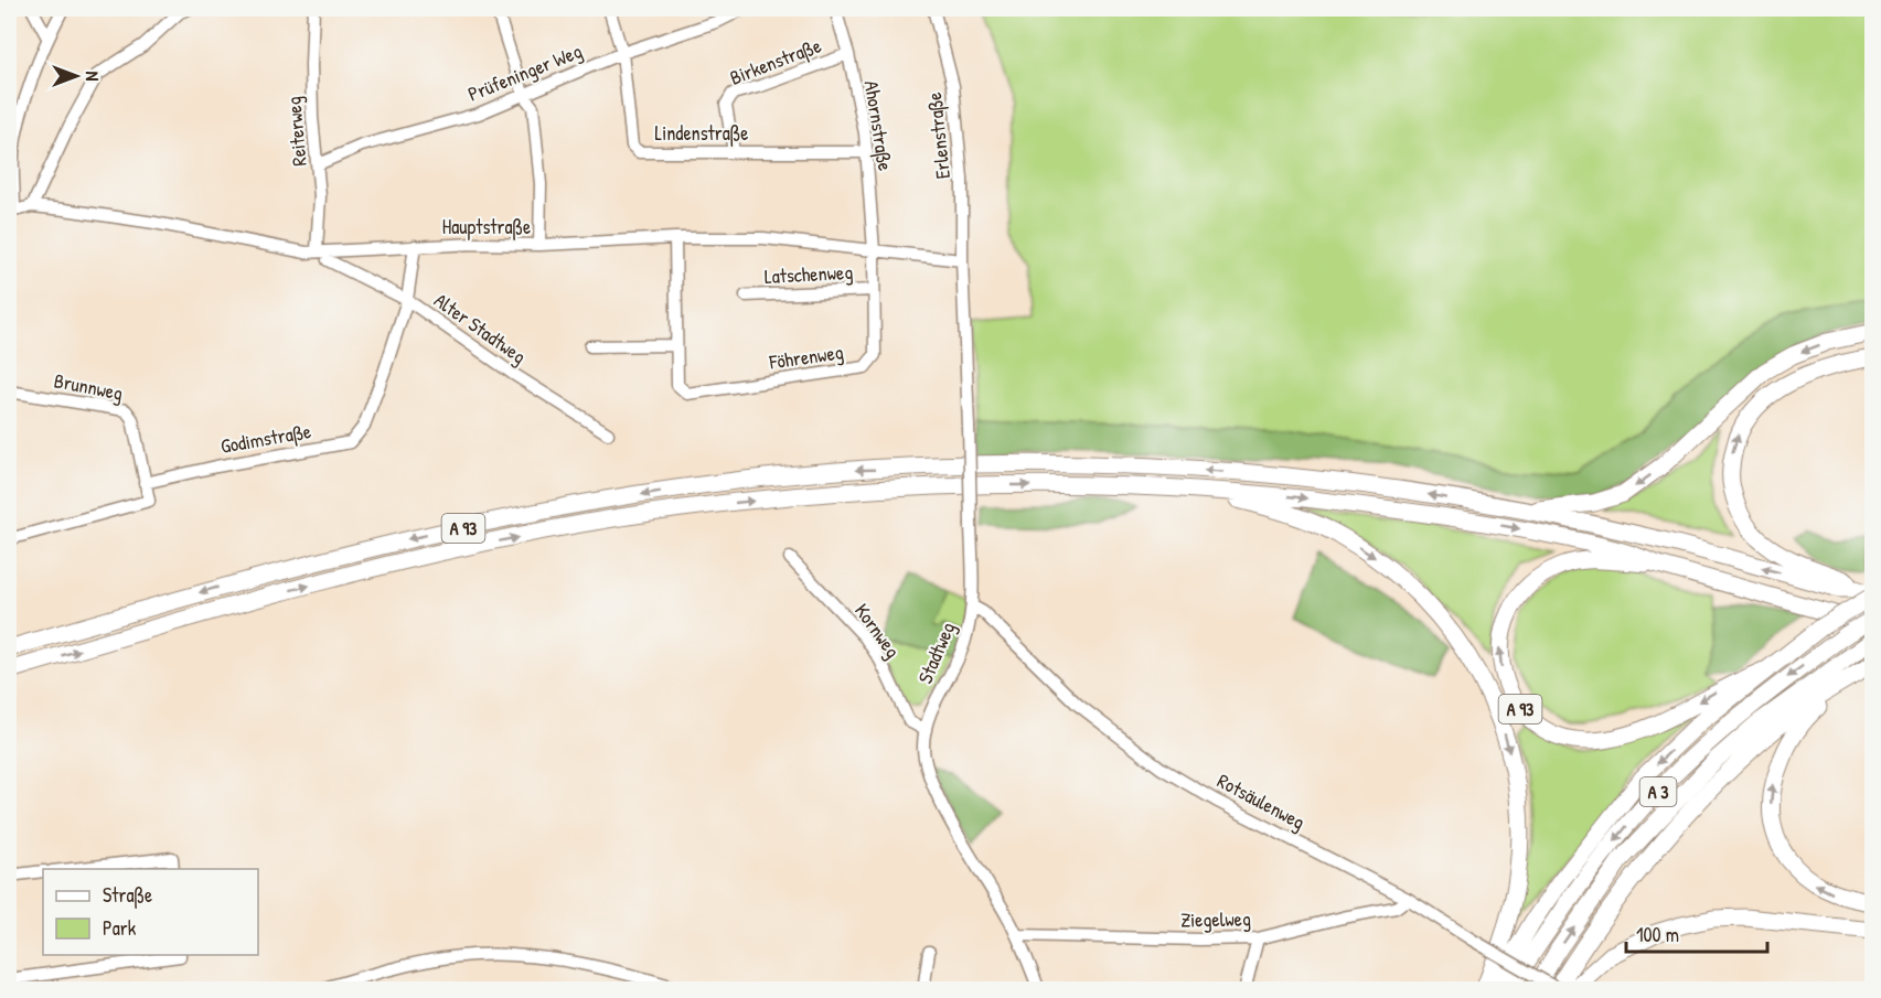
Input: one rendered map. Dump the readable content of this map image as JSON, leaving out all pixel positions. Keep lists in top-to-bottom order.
{
  "streets": {
    "highway": ["A 93", "A 3"],
    "street": [
      "Birkenstraße",
      "Prüfeninger Weg",
      "Ahornstraße",
      "Reiterweg",
      "Lindenstraße",
      "Erlenstraße",
      "Hauptstraße",
      "Latschenweg",
      "Alter Stadtweg",
      "Föhrenweg",
      "Brunnweg",
      "Godimstraße",
      "Kornweg",
      "Stadtweg",
      "Rotsäulenweg",
      "Ziegelweg"
    ]
  },
  "crossings": [
    ["Birkenstraße", "Ahornstraße"],
    ["Birkenstraße", "Lindenstraße"],
    ["Prüfeninger Weg", "Reiterweg"],
    ["Prüfeninger Weg", "Lindenstraße"],
    ["Ahornstraße", "Lindenstraße"],
    ["Ahornstraße", "Hauptstraße"],
    ["Ahornstraße", "Föhrenweg"],
    ["Reiterweg", "Hauptstraße"],
    ["Erlenstraße", "Hauptstraße"],
    ["Erlenstraße", "Stadtweg"],
    ["Hauptstraße", "Föhrenweg"],
    ["Hauptstraße", "Godimstraße"],
    ["Hauptstraße", "Stadtweg"],
    ["Latschenweg", "Föhrenweg"],
    ["Alter Stadtweg", "Godimstraße"],
    ["Brunnweg", "Godimstraße"],
    ["A 93", "A 3"],
    ["Kornweg", "Stadtweg"],
    ["Stadtweg", "Rotsäulenweg"],
    ["Stadtweg", "Ziegelweg"],
    ["Rotsäulenweg", "Ziegelweg"]
  ],
  "legend": ["Straße", "Park"],
  "scale_bar": "100 m",
  "north": "right"
}
